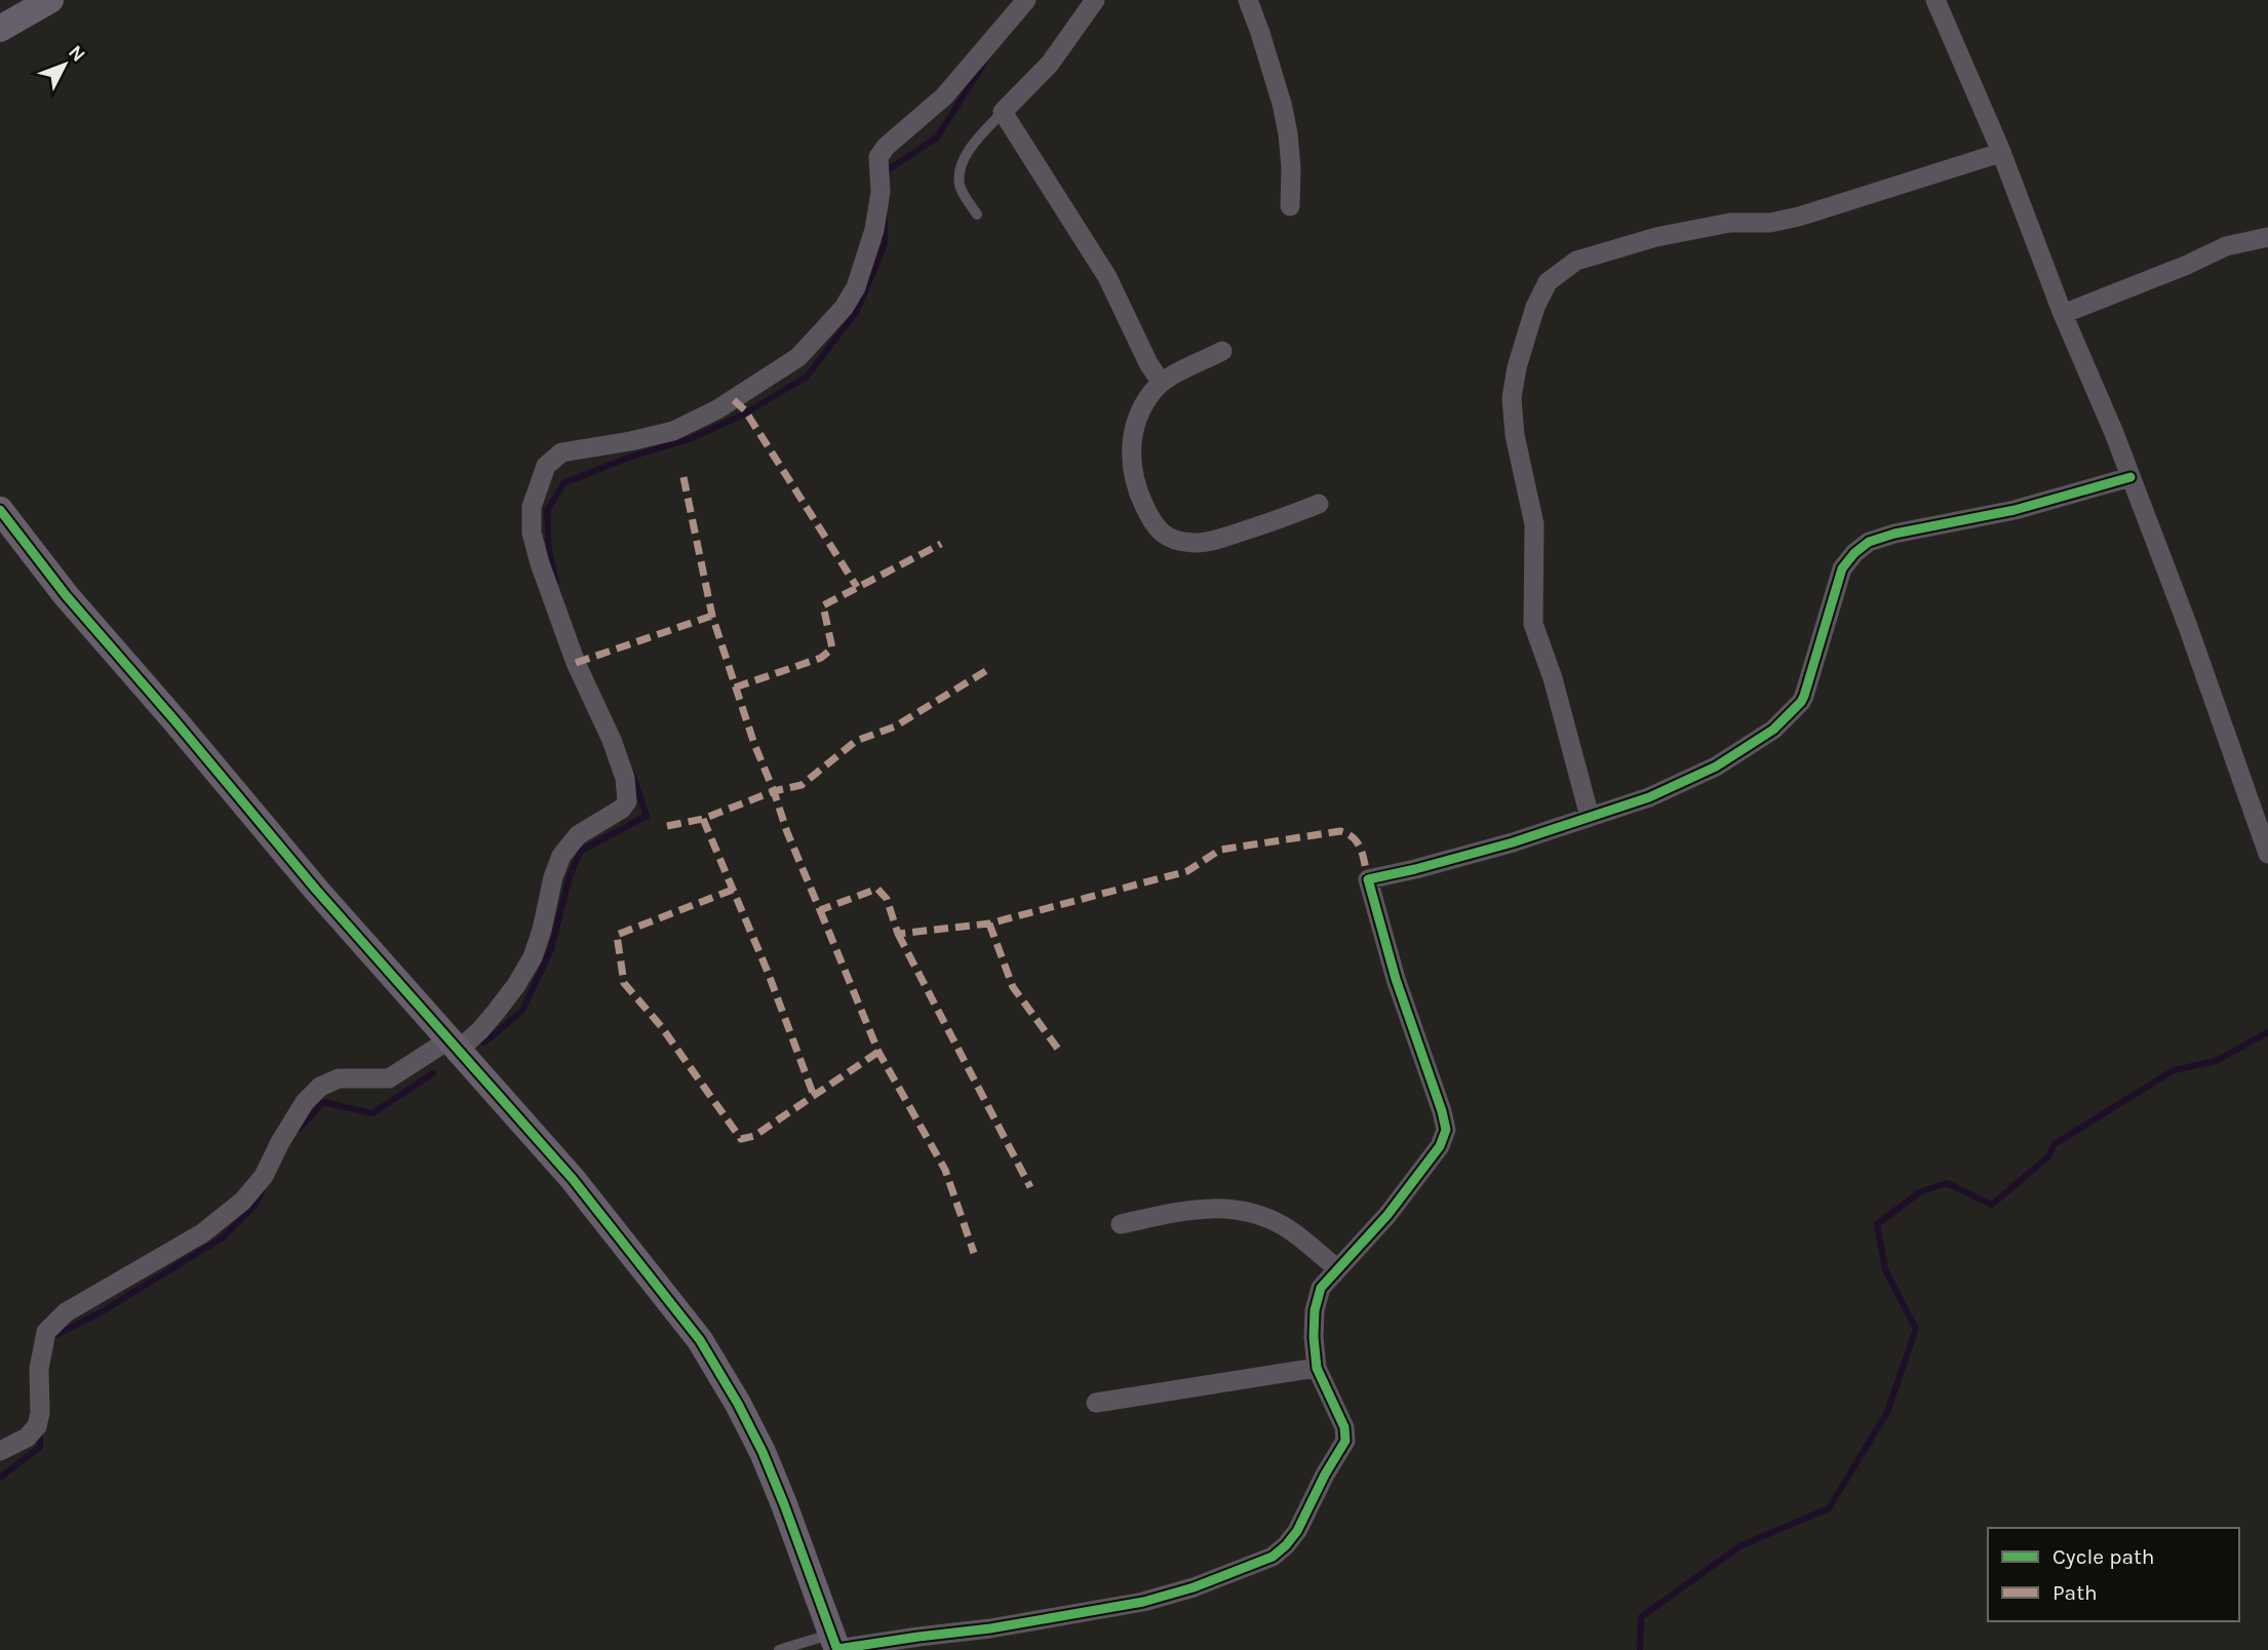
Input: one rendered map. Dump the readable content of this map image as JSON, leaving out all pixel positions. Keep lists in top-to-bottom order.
{
  "legend": ["Cycle path", "Path"],
  "north": "top right"
}
